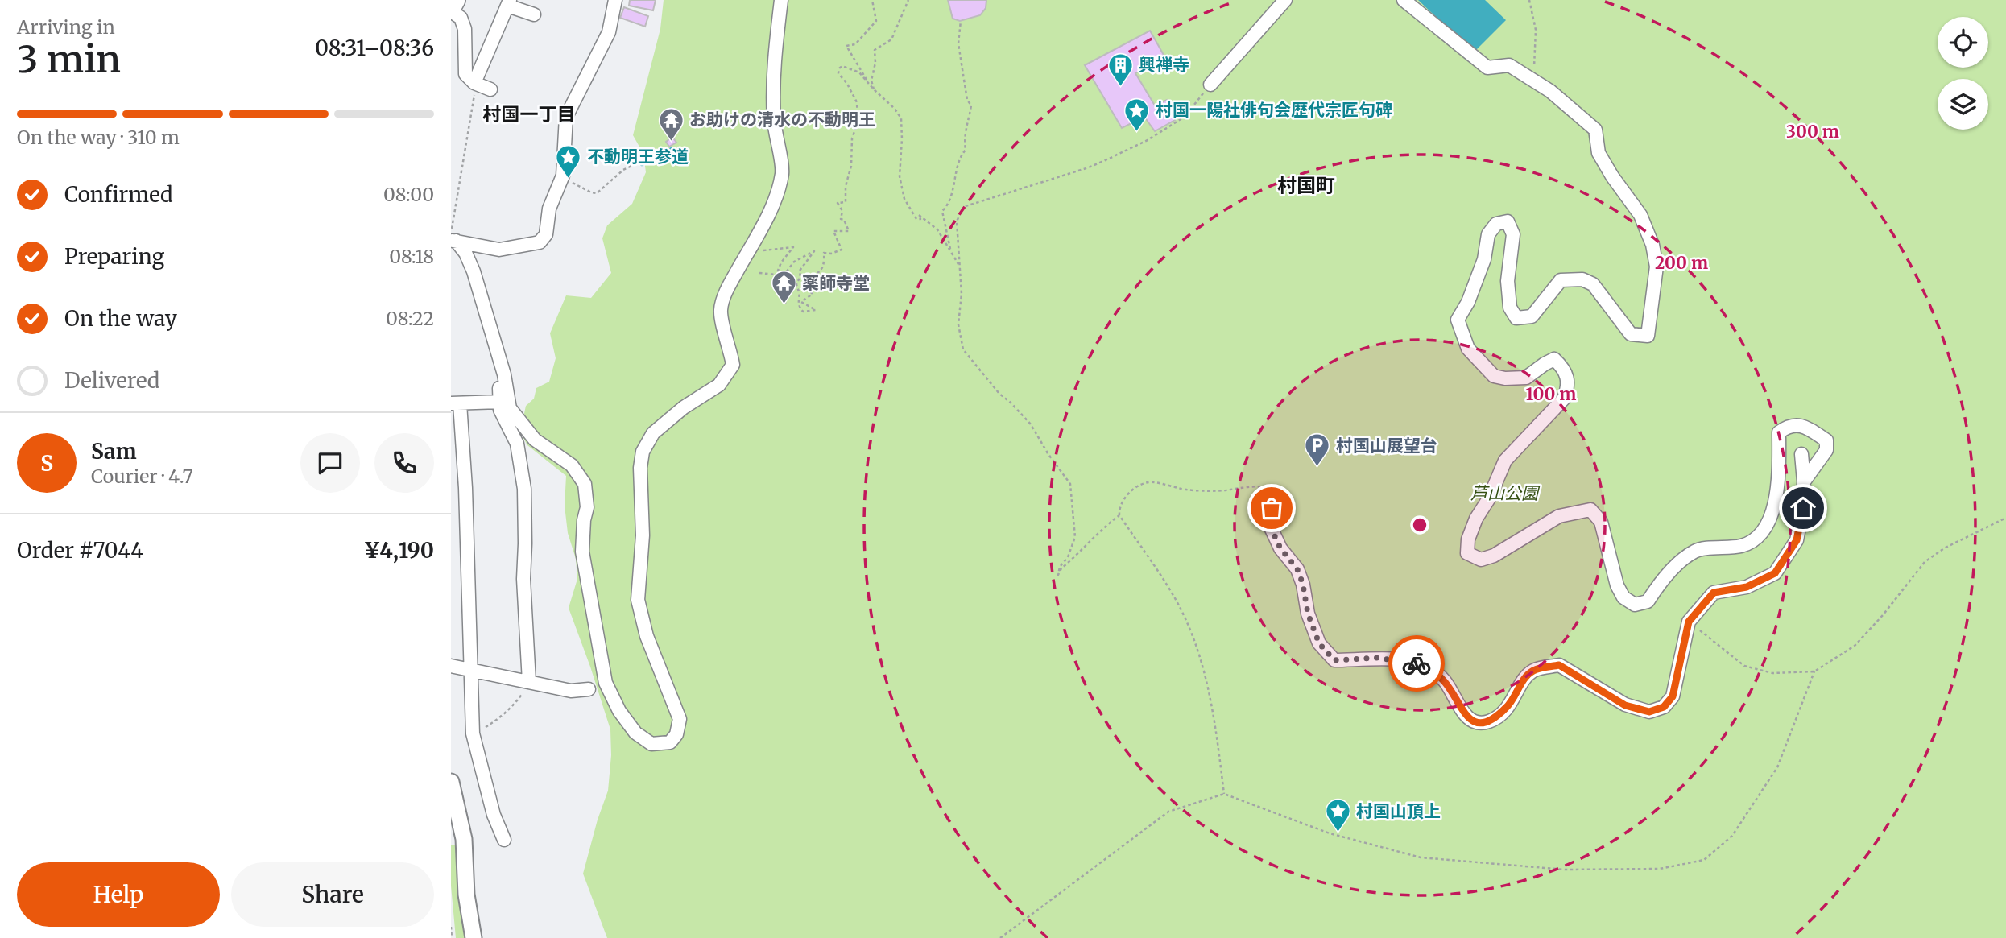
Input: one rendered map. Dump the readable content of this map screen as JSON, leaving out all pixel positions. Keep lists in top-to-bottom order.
{
  "districts": ["村国一丁目", "村国町"],
  "parks": ["芦山公園"],
  "places": {
    "building": ["興禅寺"],
    "place": ["村国一陽社俳句会歴代宗匠句碑", "不動明王参道", "村国山頂上"],
    "temple": ["お助けの清水の不動明王", "薬師寺堂"],
    "parking": ["村国山展望台"]
  },
  "page": {
    "heading": ["3 min", "Arriving in", "08:31–08:36"],
    "panel": [
      "Sam",
      "Courier · 4.7",
      "Order #7044",
      "¥4,190"
    ],
    "bar": "On the way · 310 m",
    "list": [
      ["Confirmed", "08:00"],
      ["Preparing", "08:18"],
      ["On the way", "08:22"],
      "Delivered"
    ],
    "round": "S",
    "buttons": ["Help", "Share"]
  },
  "rings": ["300 m", "200 m", "100 m"]
}
